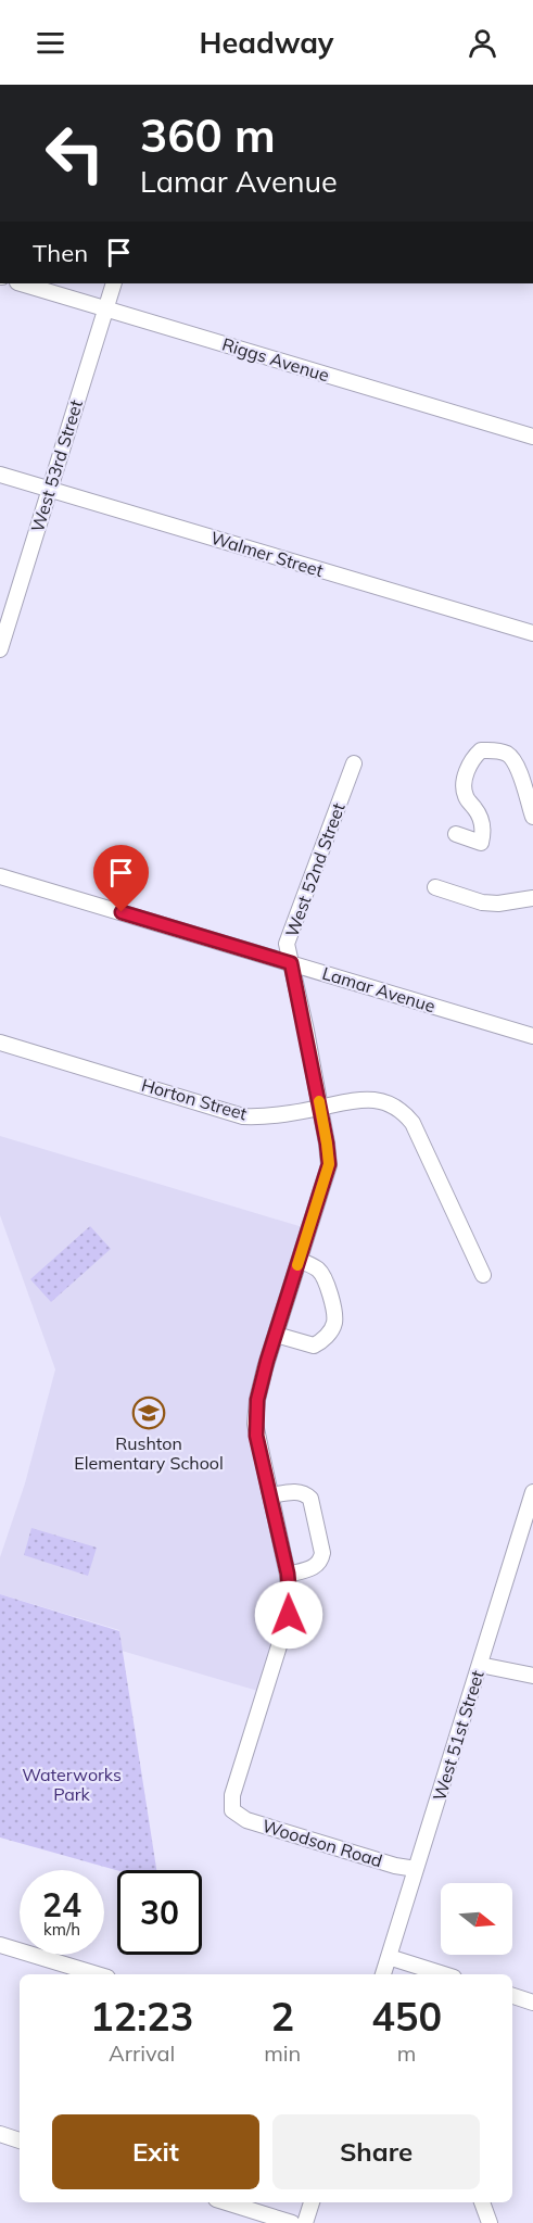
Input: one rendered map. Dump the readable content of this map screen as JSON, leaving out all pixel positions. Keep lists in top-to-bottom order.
{
  "streets": {
    "street": [
      "Riggs Avenue",
      "West 53rd Street",
      "Walmer Street",
      "West 52nd Street",
      "Lamar Avenue",
      "Horton Street",
      "West 51st Street",
      "Woodson Road"
    ]
  },
  "crossings": [
    ["Riggs Avenue", "West 53rd Street"],
    ["West 53rd Street", "Walmer Street"],
    ["West 52nd Street", "Lamar Avenue"],
    ["West 52nd Street", "Horton Street"],
    ["West 52nd Street", "Woodson Road"],
    ["West 51st Street", "Woodson Road"]
  ],
  "parks": ["Waterworks Park"],
  "places": {
    "school or university": ["Rushton Elementary School"]
  },
  "north": "right",
  "page": {
    "header": "Headway",
    "turn": ["360 m", "Lamar Avenue"],
    "then": "Then",
    "speed": "24 km/h",
    "limit": "30",
    "eta": [
      "12:23",
      "Arrival",
      "2",
      "min",
      "450",
      "m"
    ],
    "buttons": ["Exit", "Share"]
  }
}
